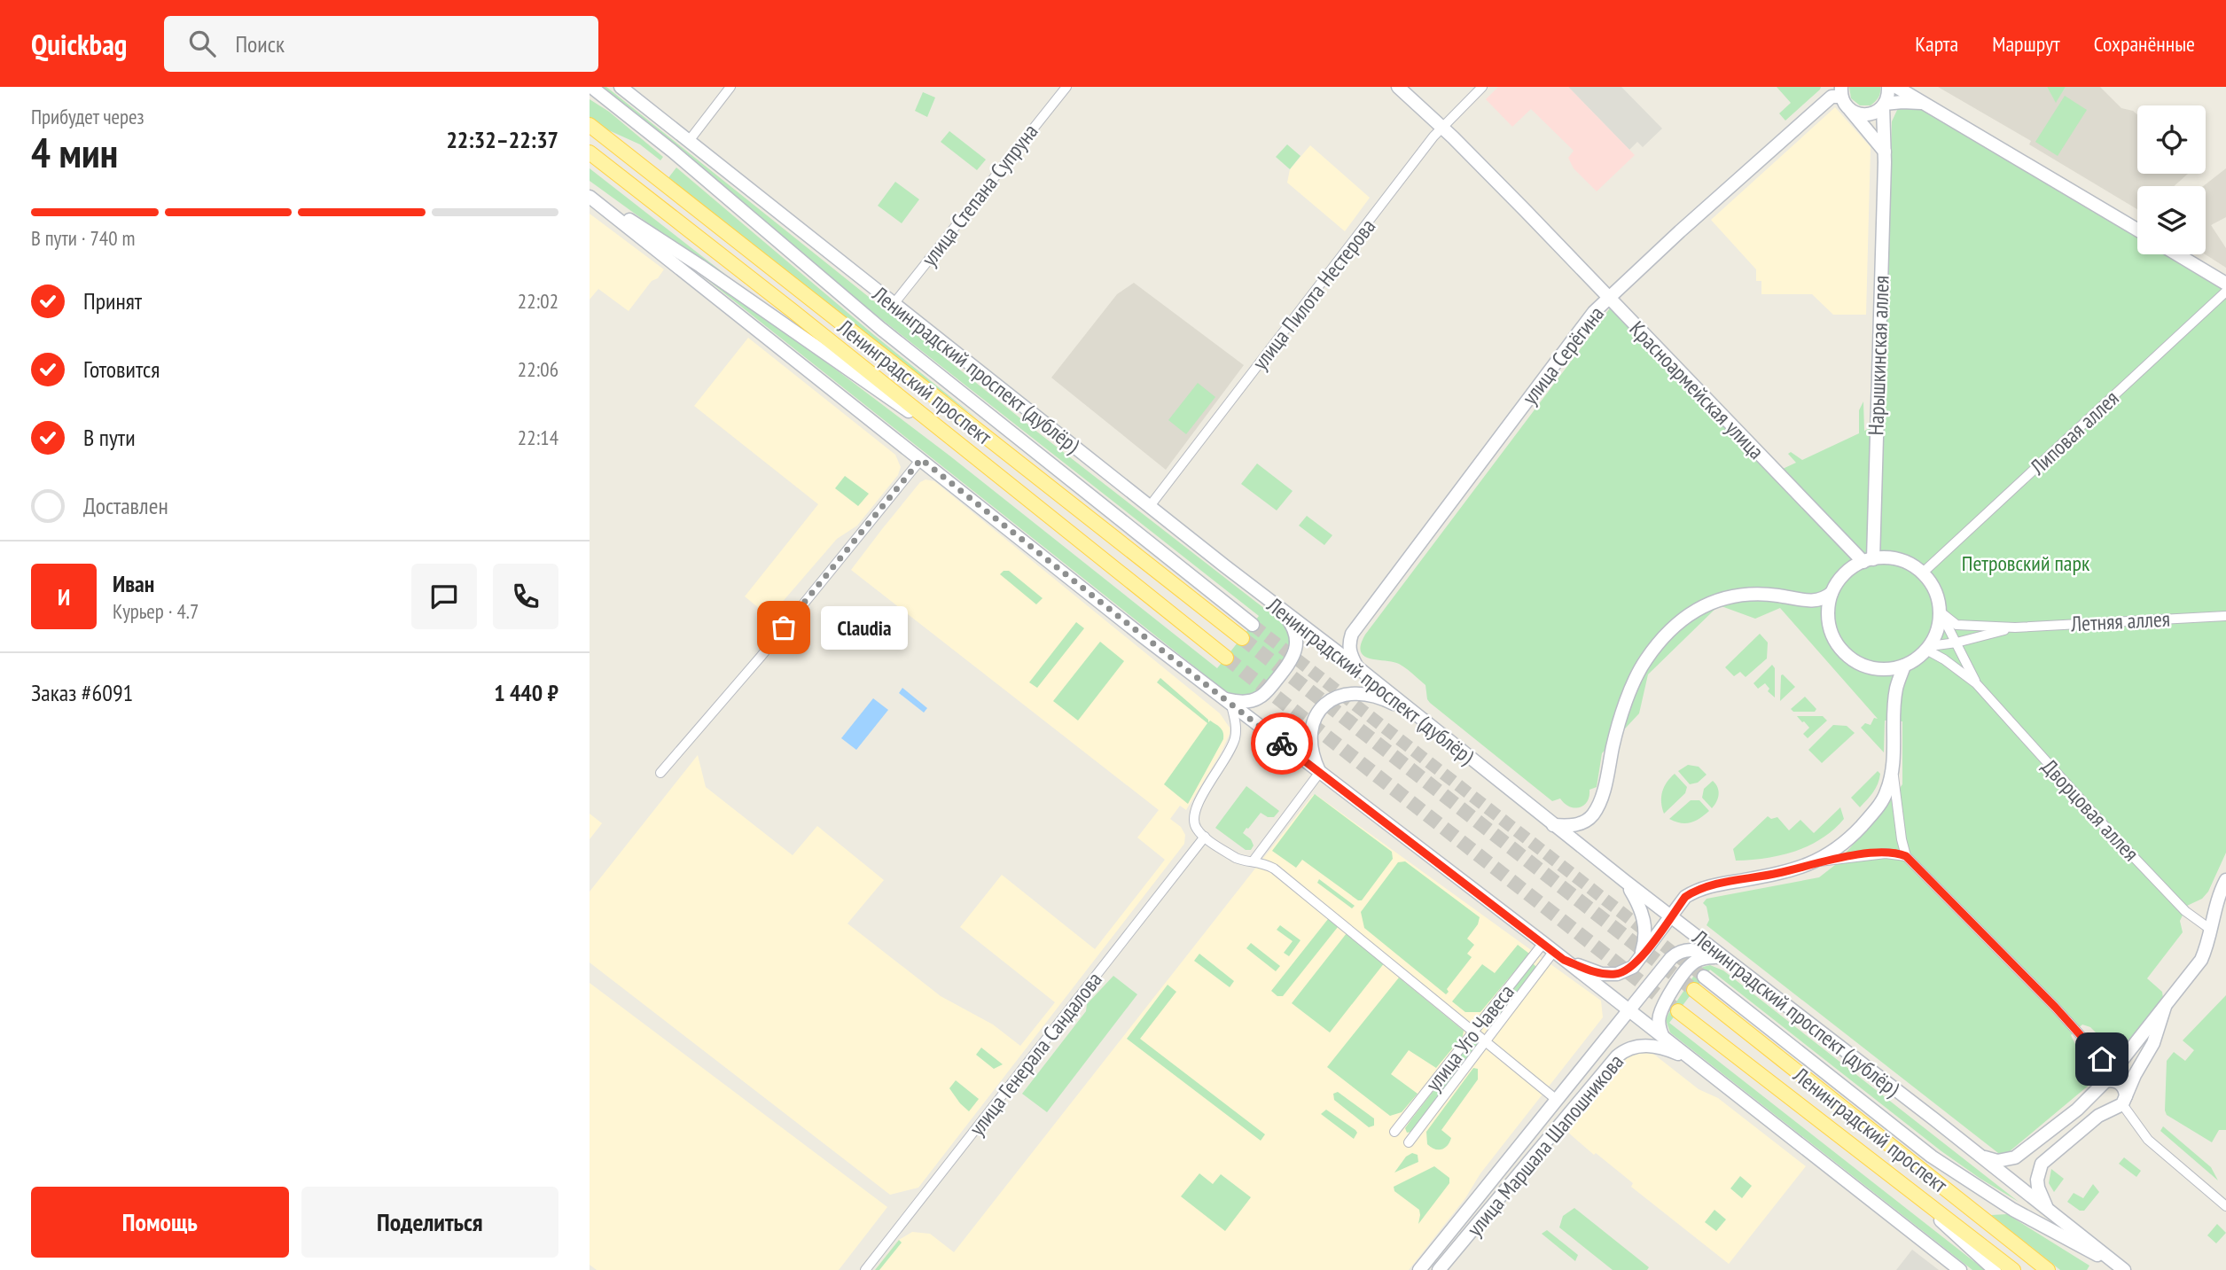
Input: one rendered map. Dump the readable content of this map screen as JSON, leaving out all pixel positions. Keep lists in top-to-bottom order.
{
  "streets": {
    "main road": [
      "улица Серёгина",
      "Нарышкинская аллея",
      "Ленинградский проспект (дублёр)",
      "Ленинградский проспект",
      "Красноармейская улица",
      "улица Маршала Шапошникова"
    ],
    "street": [
      "улица Степана Супруна",
      "улица Пилота Нестерова",
      "Липовая аллея",
      "Летняя аллея",
      "Дворцовая аллея",
      "улица Уго Чавеса",
      "улица Генерала Сандалова"
    ]
  },
  "crossings": [
    ["улица Степана Супруна", "Ленинградский проспект (дублёр)"],
    ["улица Пилота Нестерова", "Ленинградский проспект (дублёр)"],
    ["улица Пилота Нестерова", "Красноармейская улица"],
    ["улица Серёгина", "Ленинградский проспект (дублёр)"],
    ["улица Серёгина", "Красноармейская улица"],
    ["Нарышкинская аллея", "Красноармейская улица"],
    ["Нарышкинская аллея", "Липовая аллея"],
    ["Нарышкинская аллея", "Летняя аллея"],
    ["Нарышкинская аллея", "Дворцовая аллея"],
    ["Ленинградский проспект (дублёр)", "улица Маршала Шапошникова"],
    ["Красноармейская улица", "Липовая аллея"],
    ["Красноармейская улица", "Летняя аллея"],
    ["Красноармейская улица", "Дворцовая аллея"],
    ["Липовая аллея", "Летняя аллея"],
    ["Липовая аллея", "Дворцовая аллея"],
    ["Летняя аллея", "Дворцовая аллея"]
  ],
  "parks": ["Петровский парк"],
  "places": ["Claudia"],
  "page": {
    "header": "Quickbag",
    "search": "Поиск",
    "nav": ["Карта", "Маршрут", "Сохранённые"],
    "heading": ["4 мин", "Прибудет через", "22:32–22:37"],
    "panel": [
      "Иван",
      "Курьер · 4.7",
      "Заказ #6091",
      "1 440 ₽"
    ],
    "bar": "В пути · 740 m",
    "list": [
      ["Принят", "22:02"],
      ["Готовится", "22:06"],
      ["В пути", "22:14"],
      "Доставлен"
    ],
    "round": "И",
    "bubble": "Claudia",
    "buttons": ["Помощь", "Поделиться"]
  }
}
